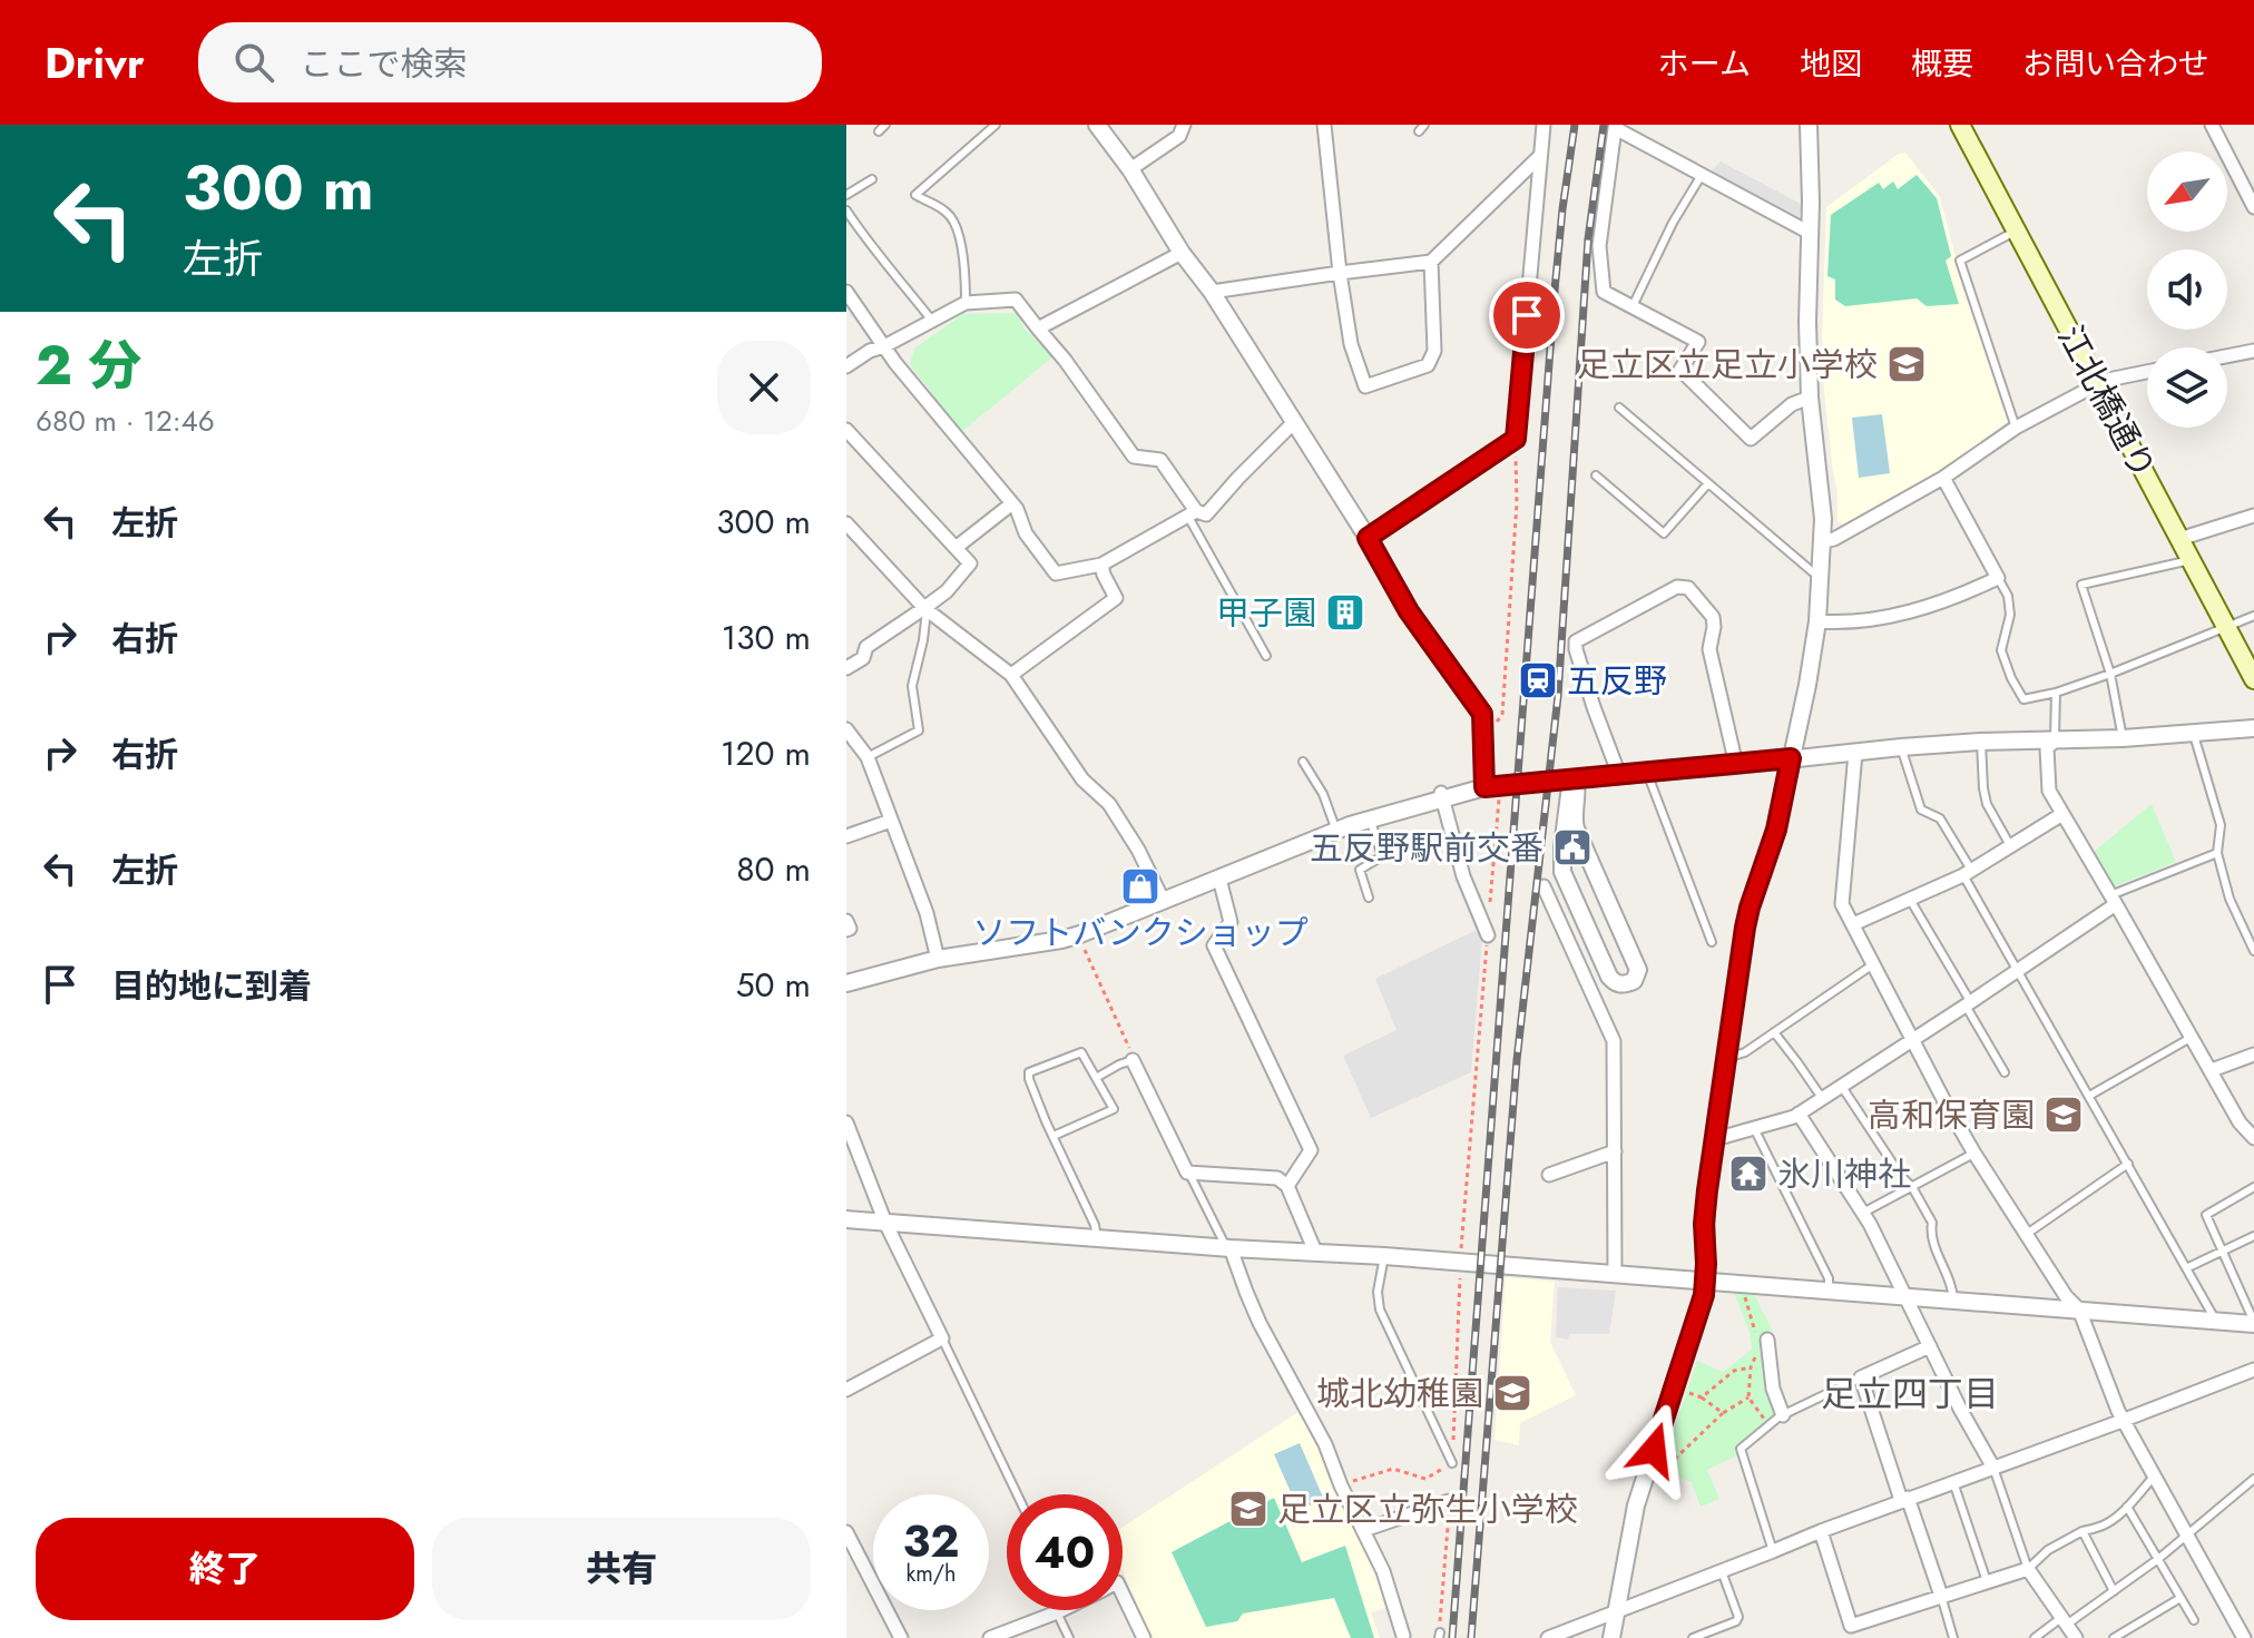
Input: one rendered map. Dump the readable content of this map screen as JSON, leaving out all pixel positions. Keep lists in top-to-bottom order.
{
  "streets": {
    "main road": ["江北橋通り"]
  },
  "districts": ["足立四丁目"],
  "places": {
    "school or university": [
      "足立区立足立小学校",
      "高和保育園",
      "城北幼稚園",
      "足立区立弥生小学校"
    ],
    "building": ["甲子園"],
    "station": ["五反野"],
    "public building": ["五反野駅前交番"],
    "shop": ["ソフトバンクショップ"],
    "temple": ["氷川神社"]
  },
  "north": "bottom left",
  "page": {
    "header": "Drivr",
    "search": "ここで検索",
    "nav": [
      "ホーム",
      "地図",
      "概要",
      "お問い合わせ"
    ],
    "turn": ["300 m", "左折"],
    "heading": ["2 分", "680 m · 12:46"],
    "list": [
      {
        "name": "左折",
        "value": "300 m"
      },
      {
        "name": "右折",
        "value": "130 m"
      },
      {
        "name": "右折",
        "value": "120 m"
      },
      {
        "name": "左折",
        "value": "80 m"
      },
      {
        "name": "目的地に到着",
        "value": "50 m"
      }
    ],
    "speed": "32 km/h",
    "limit": "40",
    "buttons": ["終了", "共有"]
  }
}
